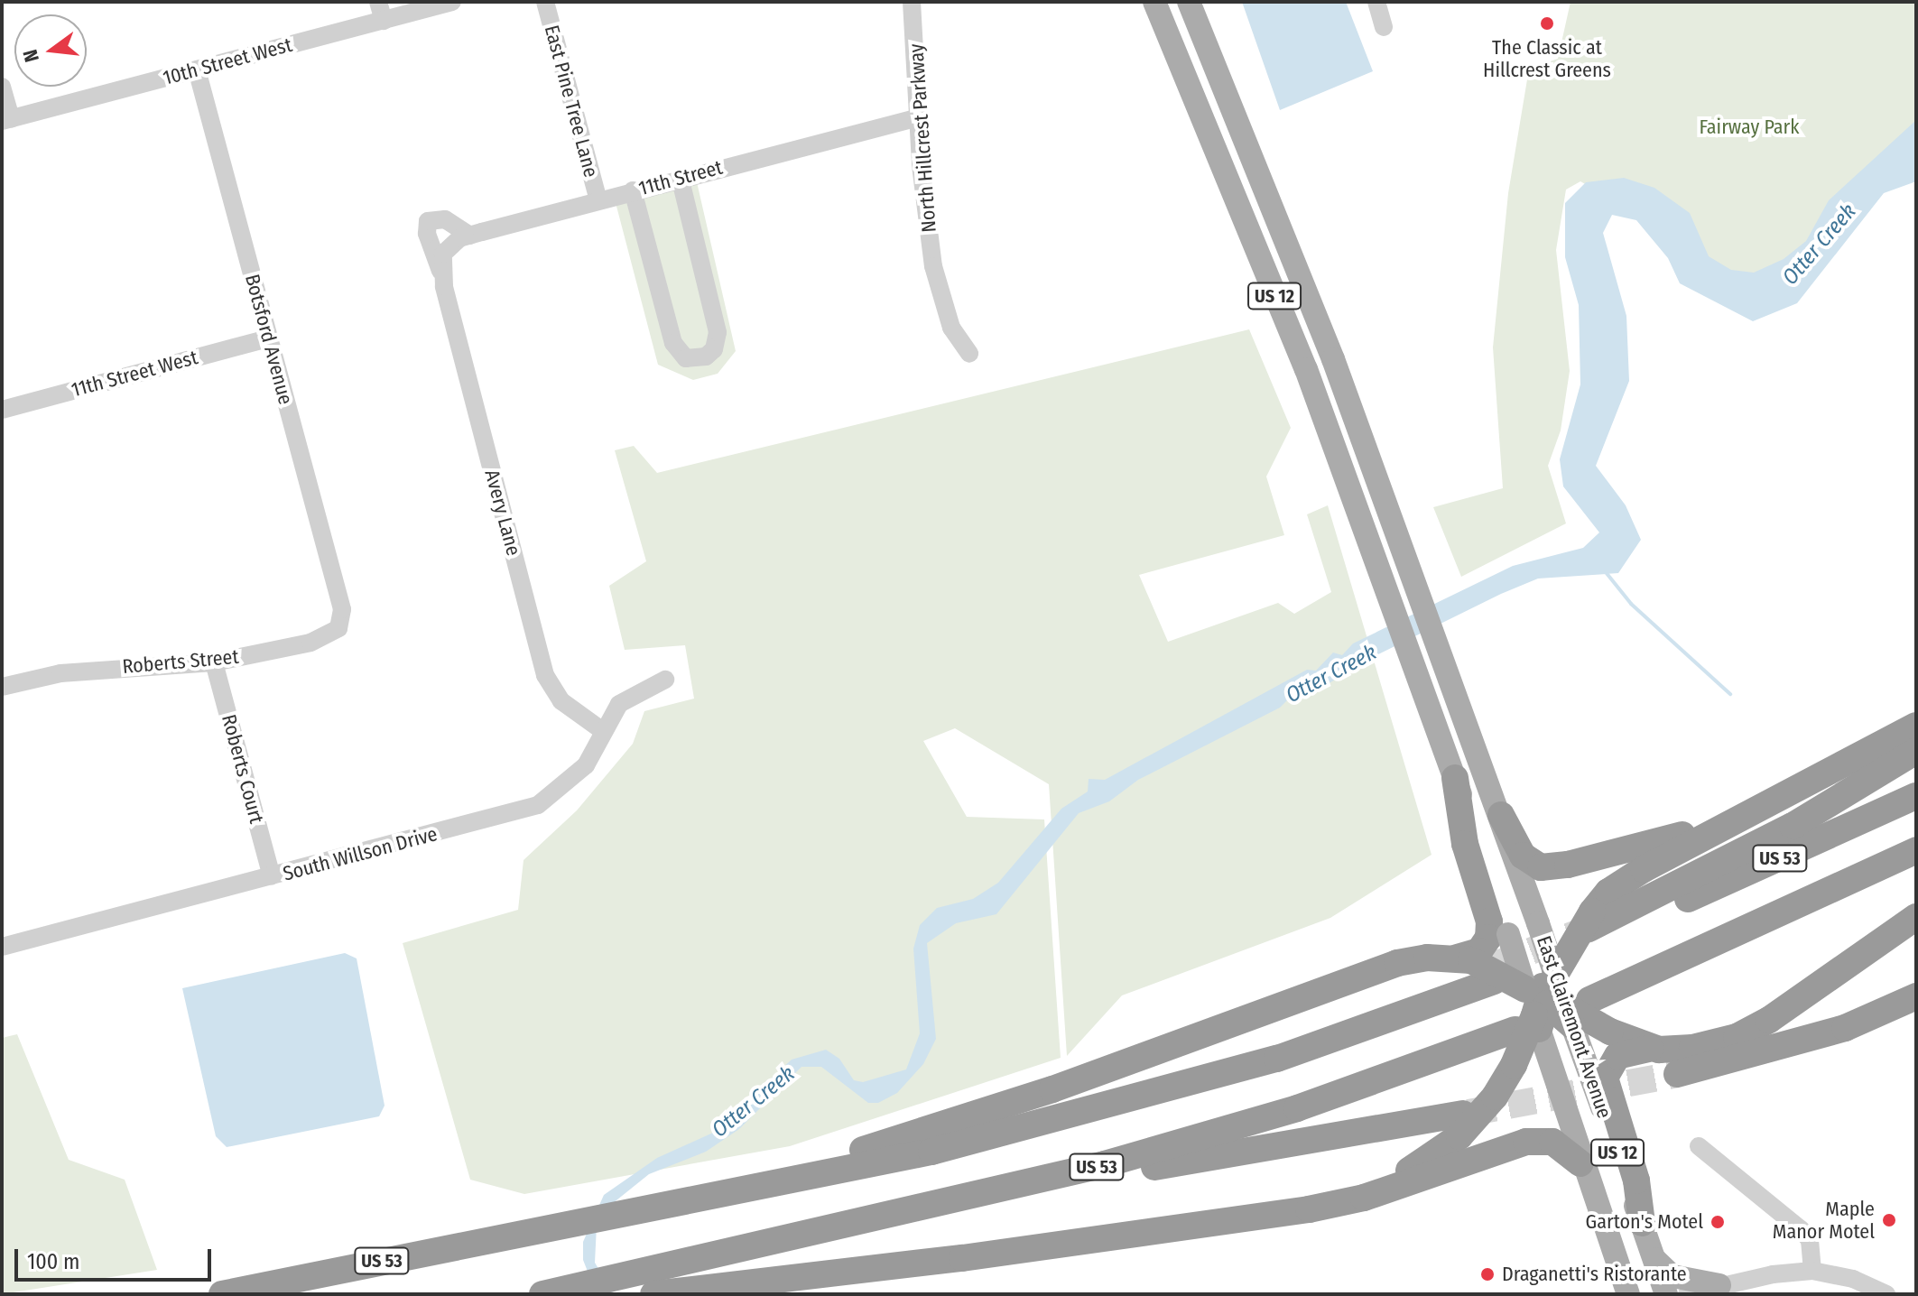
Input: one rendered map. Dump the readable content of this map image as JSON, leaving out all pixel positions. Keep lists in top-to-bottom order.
{
  "streets": {
    "highway": ["US 53"],
    "main road": ["US 12", "East Clairemont Avenue"],
    "street": [
      "10th Street West",
      "East Pine Tree Lane",
      "North Hillcrest Parkway",
      "11th Street",
      "Botsford Avenue",
      "11th Street West",
      "Avery Lane",
      "Roberts Street",
      "Roberts Court",
      "South Willson Drive"
    ]
  },
  "crossings": [
    ["10th Street West", "Botsford Avenue"],
    ["East Pine Tree Lane", "11th Street"],
    ["North Hillcrest Parkway", "11th Street"],
    ["11th Street", "Avery Lane"],
    ["US 12", "East Clairemont Avenue"],
    ["Botsford Avenue", "11th Street West"],
    ["Botsford Avenue", "Roberts Street"],
    ["Avery Lane", "South Willson Drive"],
    ["Roberts Street", "Roberts Court"],
    ["Roberts Court", "South Willson Drive"],
    ["US 53", "East Clairemont Avenue"]
  ],
  "water": ["Otter Creek"],
  "parks": ["Fairway Park"],
  "places": [
    "The Classic at Hillcrest Greens",
    "Maple Manor Motel",
    "Garton's Motel",
    "Draganetti's Ristorante"
  ],
  "scale_bar": "100 m",
  "north": "left"
}
